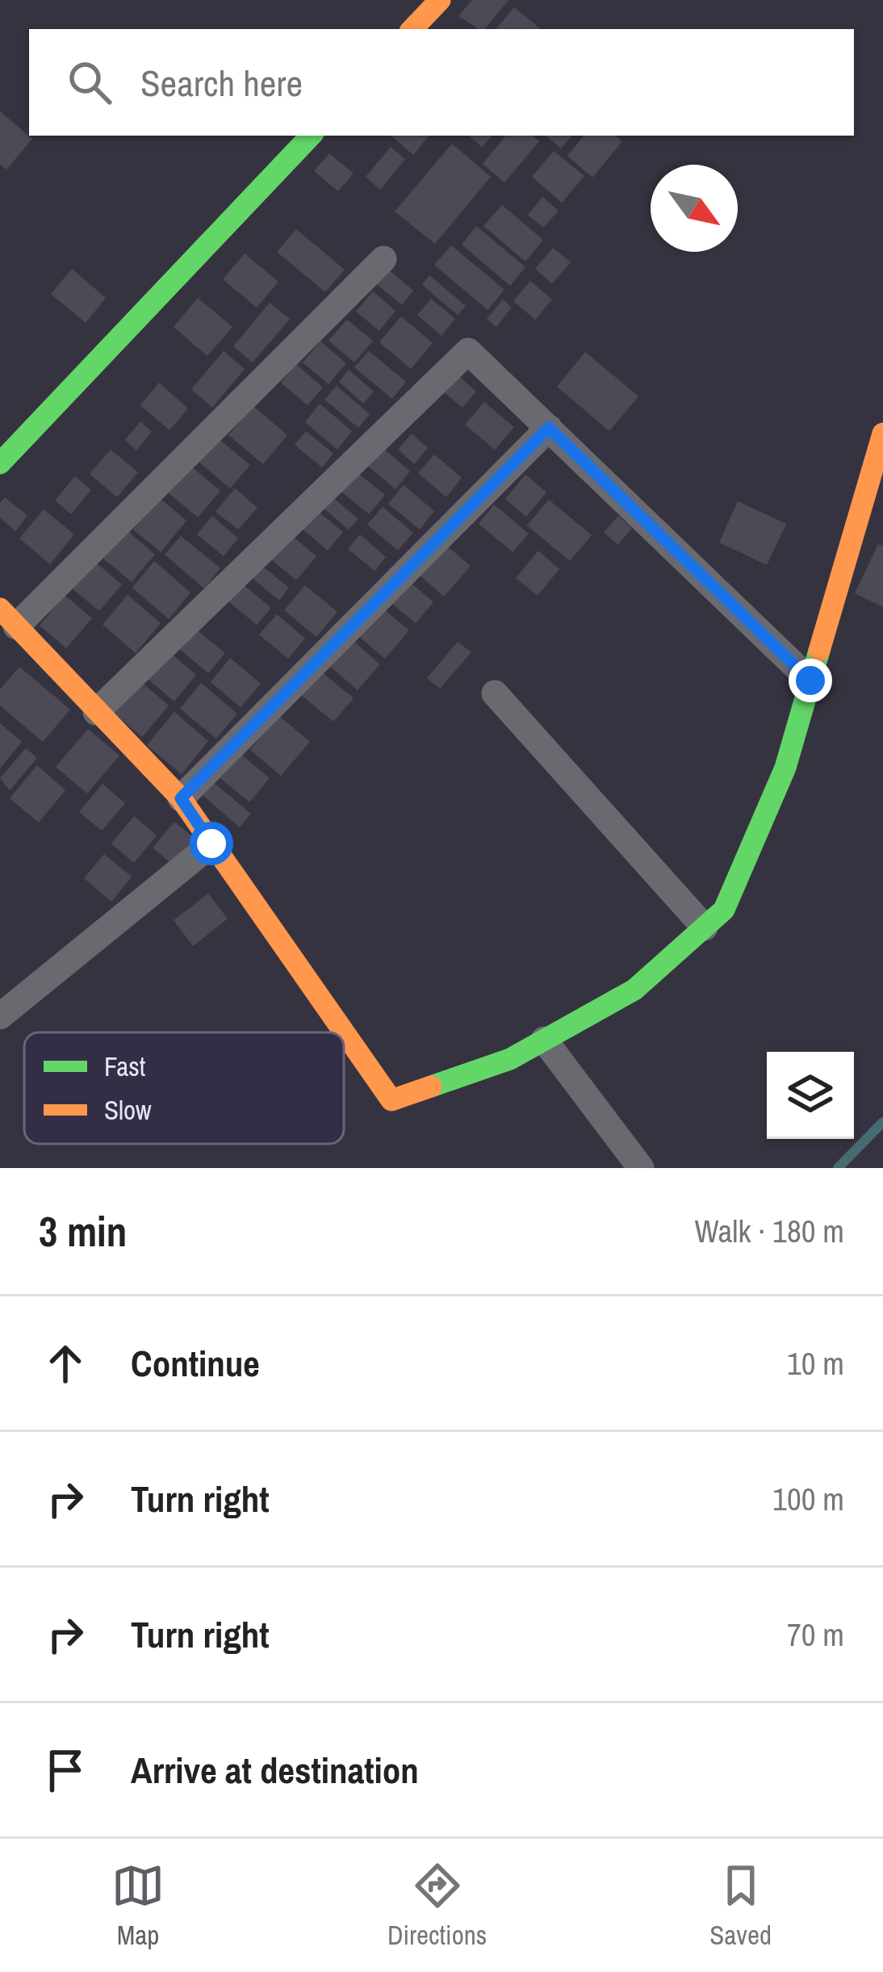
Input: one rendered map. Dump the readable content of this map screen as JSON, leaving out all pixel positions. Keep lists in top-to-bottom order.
{
  "legend": ["Fast", "Slow"],
  "north": "bottom right",
  "page": {
    "search": "Search here",
    "heading": ["3 min", "Walk · 180 m"],
    "list": [
      ["Continue", "10 m"],
      ["Turn right", "100 m"],
      ["Turn right", "70 m"],
      "Arrive at destination"
    ],
    "nav": ["Map", "Directions", "Saved"]
  }
}
